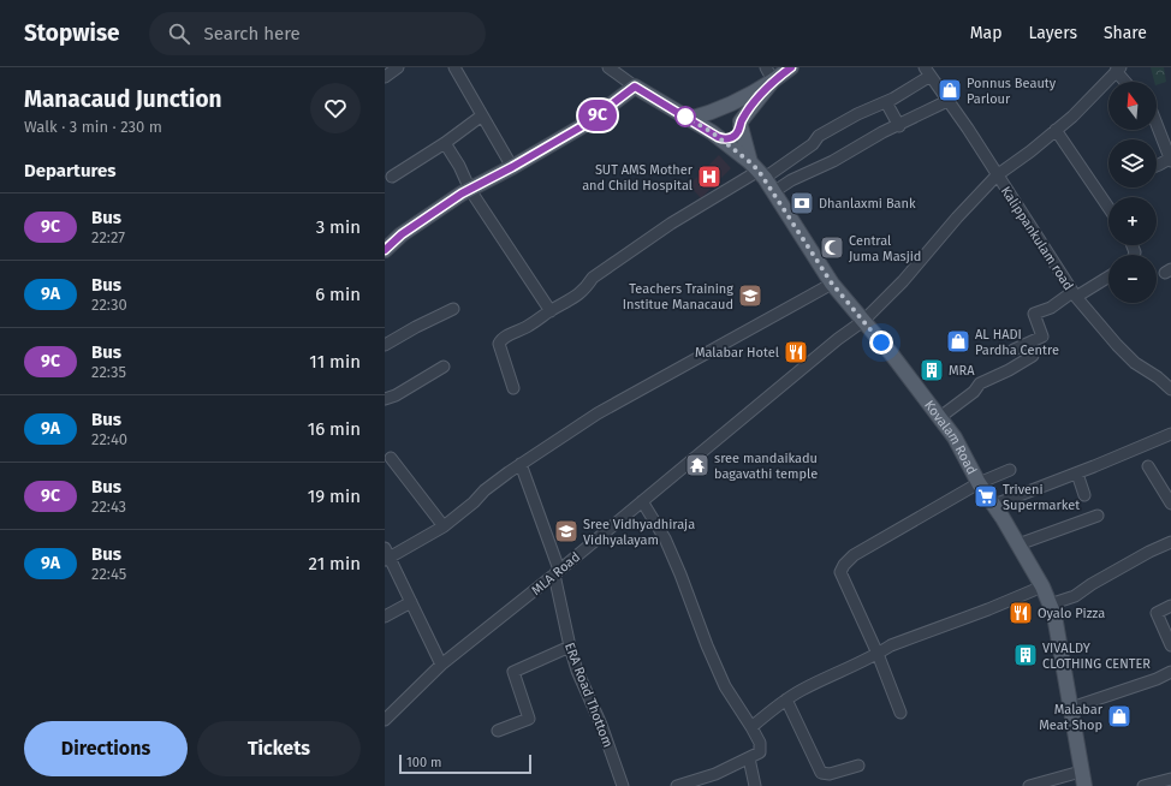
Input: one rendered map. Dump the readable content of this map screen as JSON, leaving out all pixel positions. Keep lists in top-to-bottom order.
{
  "streets": {
    "main road": ["Kovalam Road"],
    "street": ["Kalippankulam road", "MLA Road", "ERA Road Thottom"]
  },
  "crossings": [
    ["Kalippankulam road", "MLA Road"],
    ["Kovalam Road", "MLA Road"],
    ["MLA Road", "ERA Road Thottom"]
  ],
  "places": {
    "shop": ["Ponnus Beauty Parlour", "AL HADI Pardha Centre", "Malabar Meat Shop"],
    "hospital": ["SUT AMS Mother and Child Hospital"],
    "bank": ["Dhanlaxmi Bank"],
    "mosque": ["Central Juma Masjid"],
    "school or university": ["Teachers Training Institue Manacaud", "Sree Vidhyadhiraja Vidhyalayam"],
    "restaurant": ["Malabar Hotel", "Oyalo Pizza"],
    "building": ["MRA", "VIVALDY CLOTHING CENTER"],
    "temple": ["sree mandaikadu bagavathi temple"],
    "supermarket": ["Triveni Supermarket"]
  },
  "lines": ["bus line 9C"],
  "scale_bar": "100 m",
  "north": "top",
  "page": {
    "header": "Stopwise",
    "search": "Search here",
    "nav": ["Map", "Layers", "Share"],
    "heading": [
      ["Manacaud Junction", "Walk · 3 min · 230 m"],
      "Departures"
    ],
    "on_map": "9C",
    "map_buttons": ["+", "−"],
    "list": [
      {
        "mark": "9C",
        "name": "Bus",
        "note": "22:27",
        "value": "3 min"
      },
      {
        "mark": "9A",
        "name": "Bus",
        "note": "22:30",
        "value": "6 min"
      },
      {
        "mark": "9C",
        "name": "Bus",
        "note": "22:35",
        "value": "11 min"
      },
      {
        "mark": "9A",
        "name": "Bus",
        "note": "22:40",
        "value": "16 min"
      },
      {
        "mark": "9C",
        "name": "Bus",
        "note": "22:43",
        "value": "19 min"
      },
      {
        "mark": "9A",
        "name": "Bus",
        "note": "22:45",
        "value": "21 min"
      }
    ],
    "buttons": ["Directions", "Tickets"],
    "scale": "100 m"
  }
}
